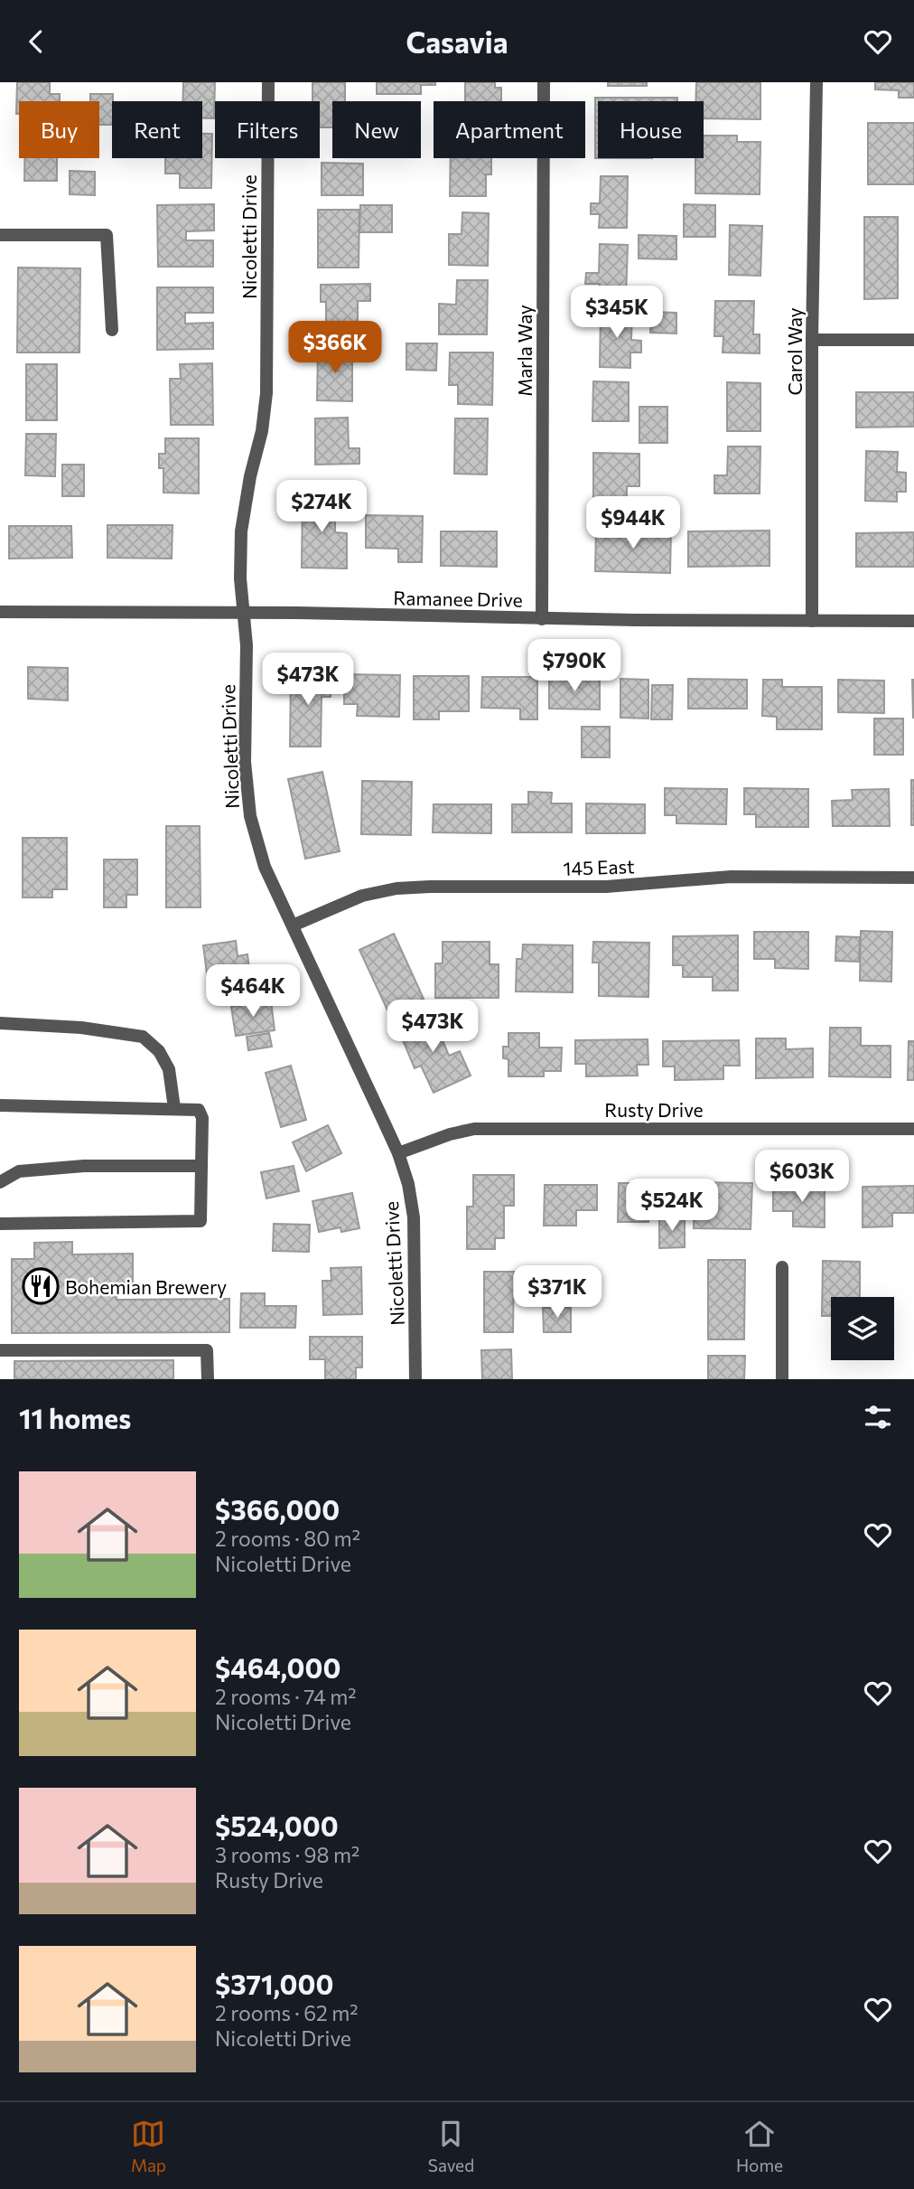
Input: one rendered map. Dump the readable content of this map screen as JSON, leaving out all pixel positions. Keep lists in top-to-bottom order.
{
  "streets": {
    "street": [
      "Nicoletti Drive",
      "Marla Way",
      "Carol Way",
      "Ramanee Drive",
      "145 East",
      "Rusty Drive"
    ]
  },
  "crossings": [
    ["Nicoletti Drive", "Ramanee Drive"],
    ["Nicoletti Drive", "145 East"],
    ["Nicoletti Drive", "Rusty Drive"],
    ["Marla Way", "Ramanee Drive"],
    ["Carol Way", "Ramanee Drive"]
  ],
  "places": {
    "restaurant": ["Bohemian Brewery"]
  },
  "page": {
    "header": "Casavia",
    "chip": [
      "Buy",
      "Rent",
      "Filters",
      "New",
      "Apartment",
      "House"
    ],
    "price": [
      "$345K",
      "$366K",
      "$274K",
      "$944K",
      "$790K",
      "$473K",
      "$464K",
      "$473K",
      "$603K",
      "$524K",
      "$371K"
    ],
    "heading": "11 homes",
    "list": [
      {
        "name": "$366,000",
        "note": "2 rooms · 80 m² · Nicoletti Drive"
      },
      {
        "name": "$464,000",
        "note": "2 rooms · 74 m² · Nicoletti Drive"
      },
      {
        "name": "$524,000",
        "note": "3 rooms · 98 m² · Rusty Drive"
      },
      {
        "name": "$371,000",
        "note": "2 rooms · 62 m² · Nicoletti Drive"
      }
    ],
    "tabs": ["Map", "Saved", "Home"]
  }
}
